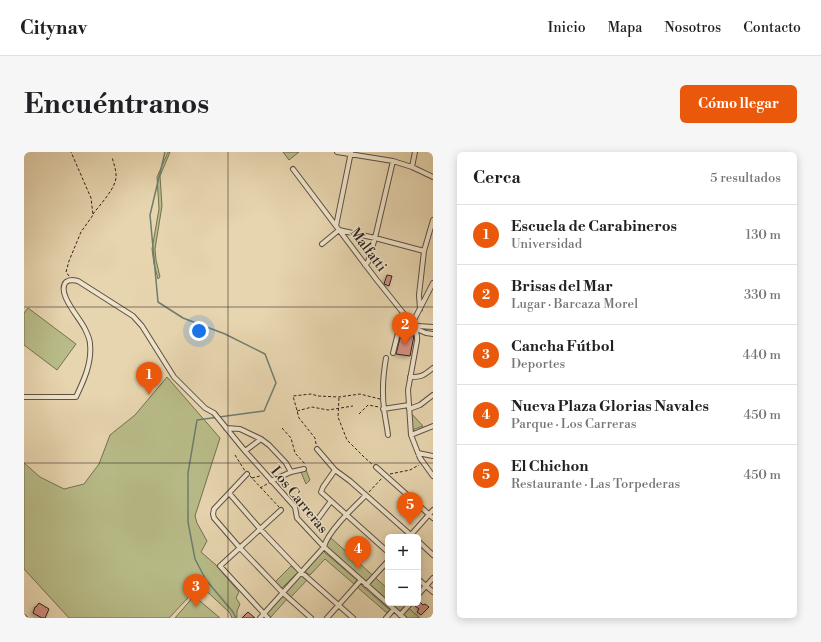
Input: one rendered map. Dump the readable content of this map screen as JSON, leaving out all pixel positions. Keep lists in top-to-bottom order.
{
  "streets": {
    "street": ["Malfatti", "Los Carreras"]
  },
  "page": {
    "header": "Citynav",
    "nav": [
      "Inicio",
      "Mapa",
      "Nosotros",
      "Contacto"
    ],
    "buttons": "Cómo llegar",
    "title": "Encuéntranos",
    "heading": ["Cerca", "5 resultados"],
    "list": [
      {
        "mark": "1",
        "name": "Escuela de Carabineros",
        "note": "Universidad",
        "value": "130 m"
      },
      {
        "mark": "2",
        "name": "Brisas del Mar",
        "note": "Lugar · Barcaza Morel",
        "value": "330 m"
      },
      {
        "mark": "3",
        "name": "Cancha Fútbol",
        "note": "Deportes",
        "value": "440 m"
      },
      {
        "mark": "4",
        "name": "Nueva Plaza Glorias Navales",
        "note": "Parque · Los Carreras",
        "value": "450 m"
      },
      {
        "mark": "5",
        "name": "El Chichon",
        "note": "Restaurante · Las Torpederas",
        "value": "450 m"
      }
    ],
    "pins": [
      "2",
      "1",
      "5",
      "4",
      "3"
    ],
    "map_buttons": ["+", "−"]
  }
}
